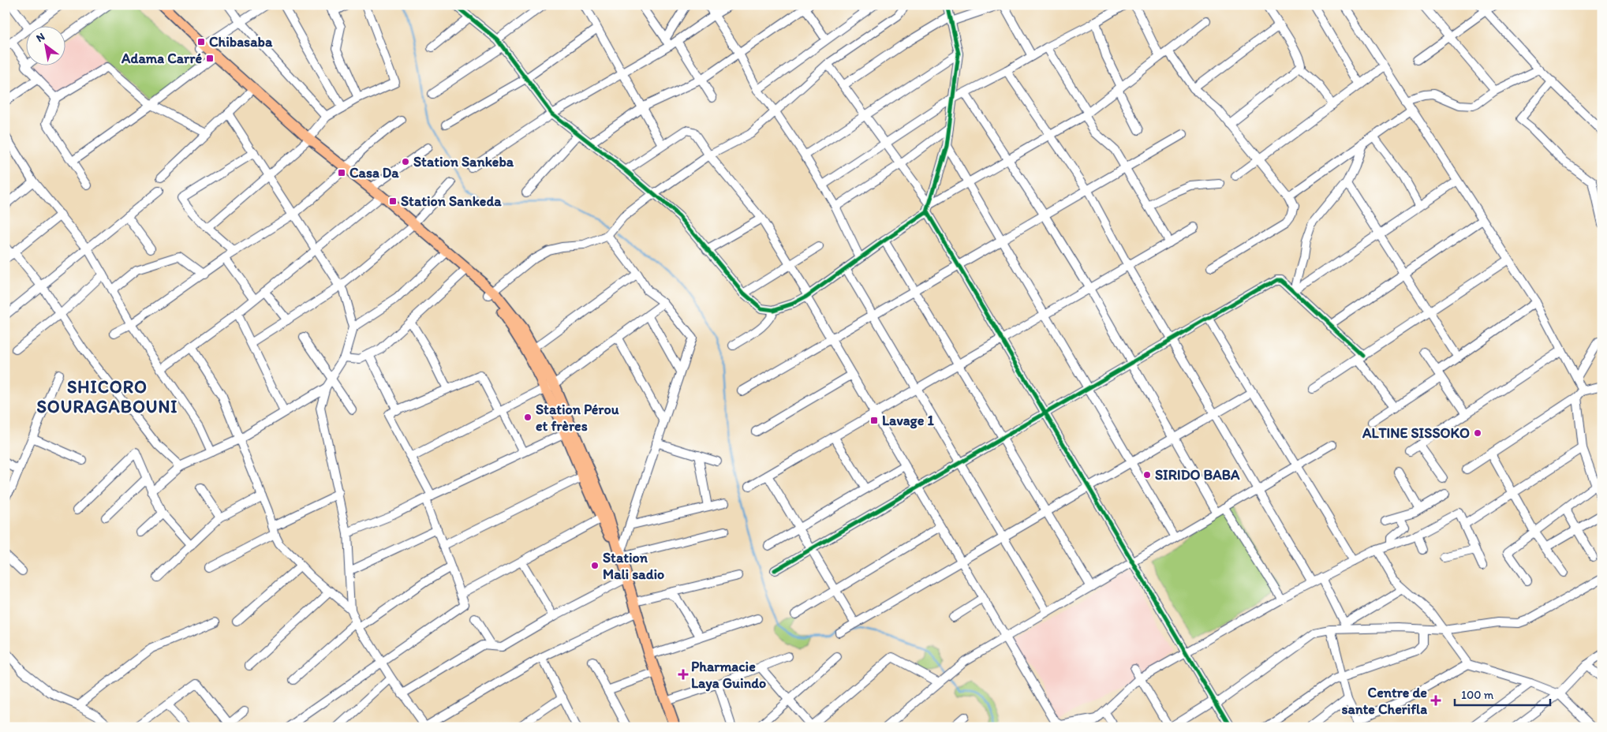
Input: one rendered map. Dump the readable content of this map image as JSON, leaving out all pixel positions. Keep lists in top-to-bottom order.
{
  "districts": ["SHICORO SOURAGABOUNI"],
  "places": {
    "transit": [
      "Chibasaba",
      "Adama Carré",
      "Casa Da",
      "Station Sankeda",
      "Lavage 1"
    ],
    "other": [
      "Station Sankeba",
      "Station Pérou et frères",
      "ALTINE SISSOKO",
      "SIRIDO BABA",
      "Station Mali sadio"
    ],
    "health": ["Pharmacie Laya Guindo", "Centre de sante Cherifla"]
  },
  "scale_bar": "100 m",
  "north": "top left"
}
